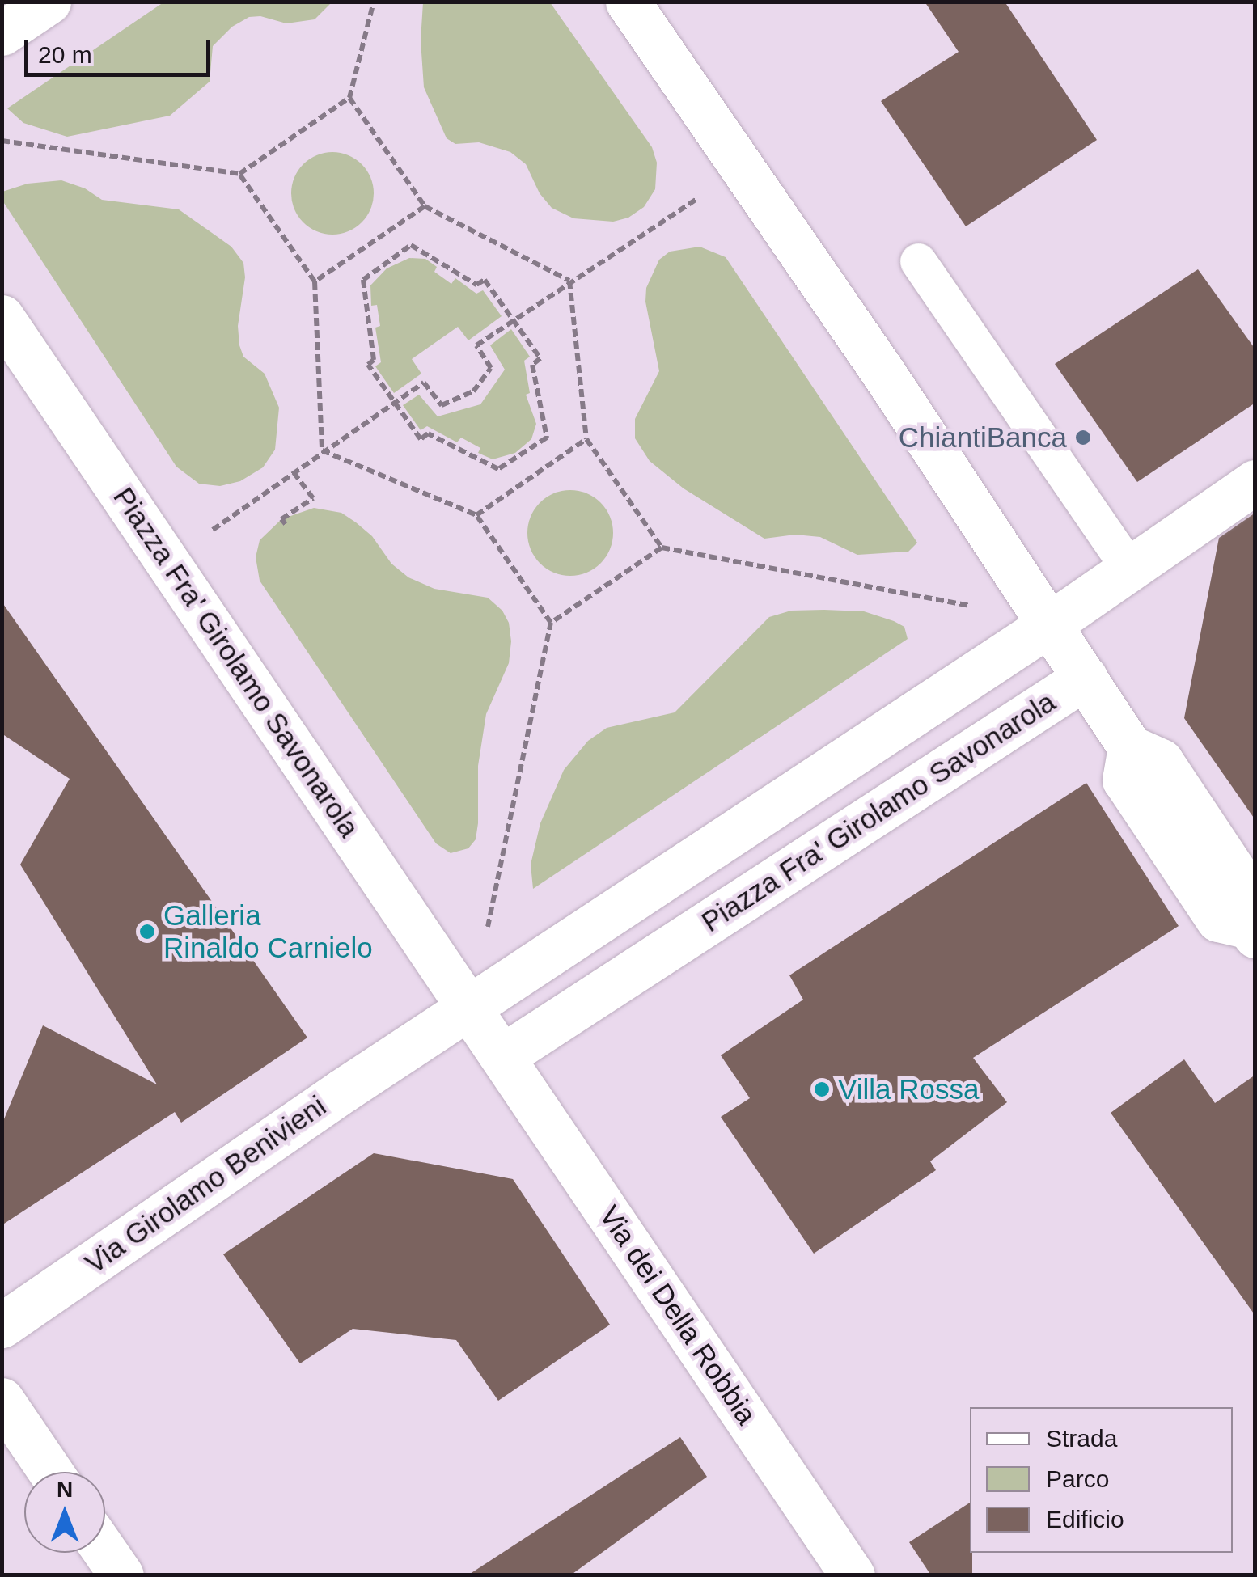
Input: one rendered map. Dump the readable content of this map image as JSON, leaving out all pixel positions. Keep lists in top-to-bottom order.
{
  "streets": {
    "street": ["Piazza Fra' Girolamo Savonarola", "Via Girolamo Benivieni", "Via dei Della Robbia"]
  },
  "crossings": [
    ["Piazza Fra' Girolamo Savonarola", "Via Girolamo Benivieni"],
    ["Piazza Fra' Girolamo Savonarola", "Via dei Della Robbia"]
  ],
  "places": ["ChiantiBanca", "Galleria Rinaldo Carnielo", "Villa Rossa"],
  "legend": ["Strada", "Parco", "Edificio"],
  "scale_bar": "20 m",
  "north": "top"
}
